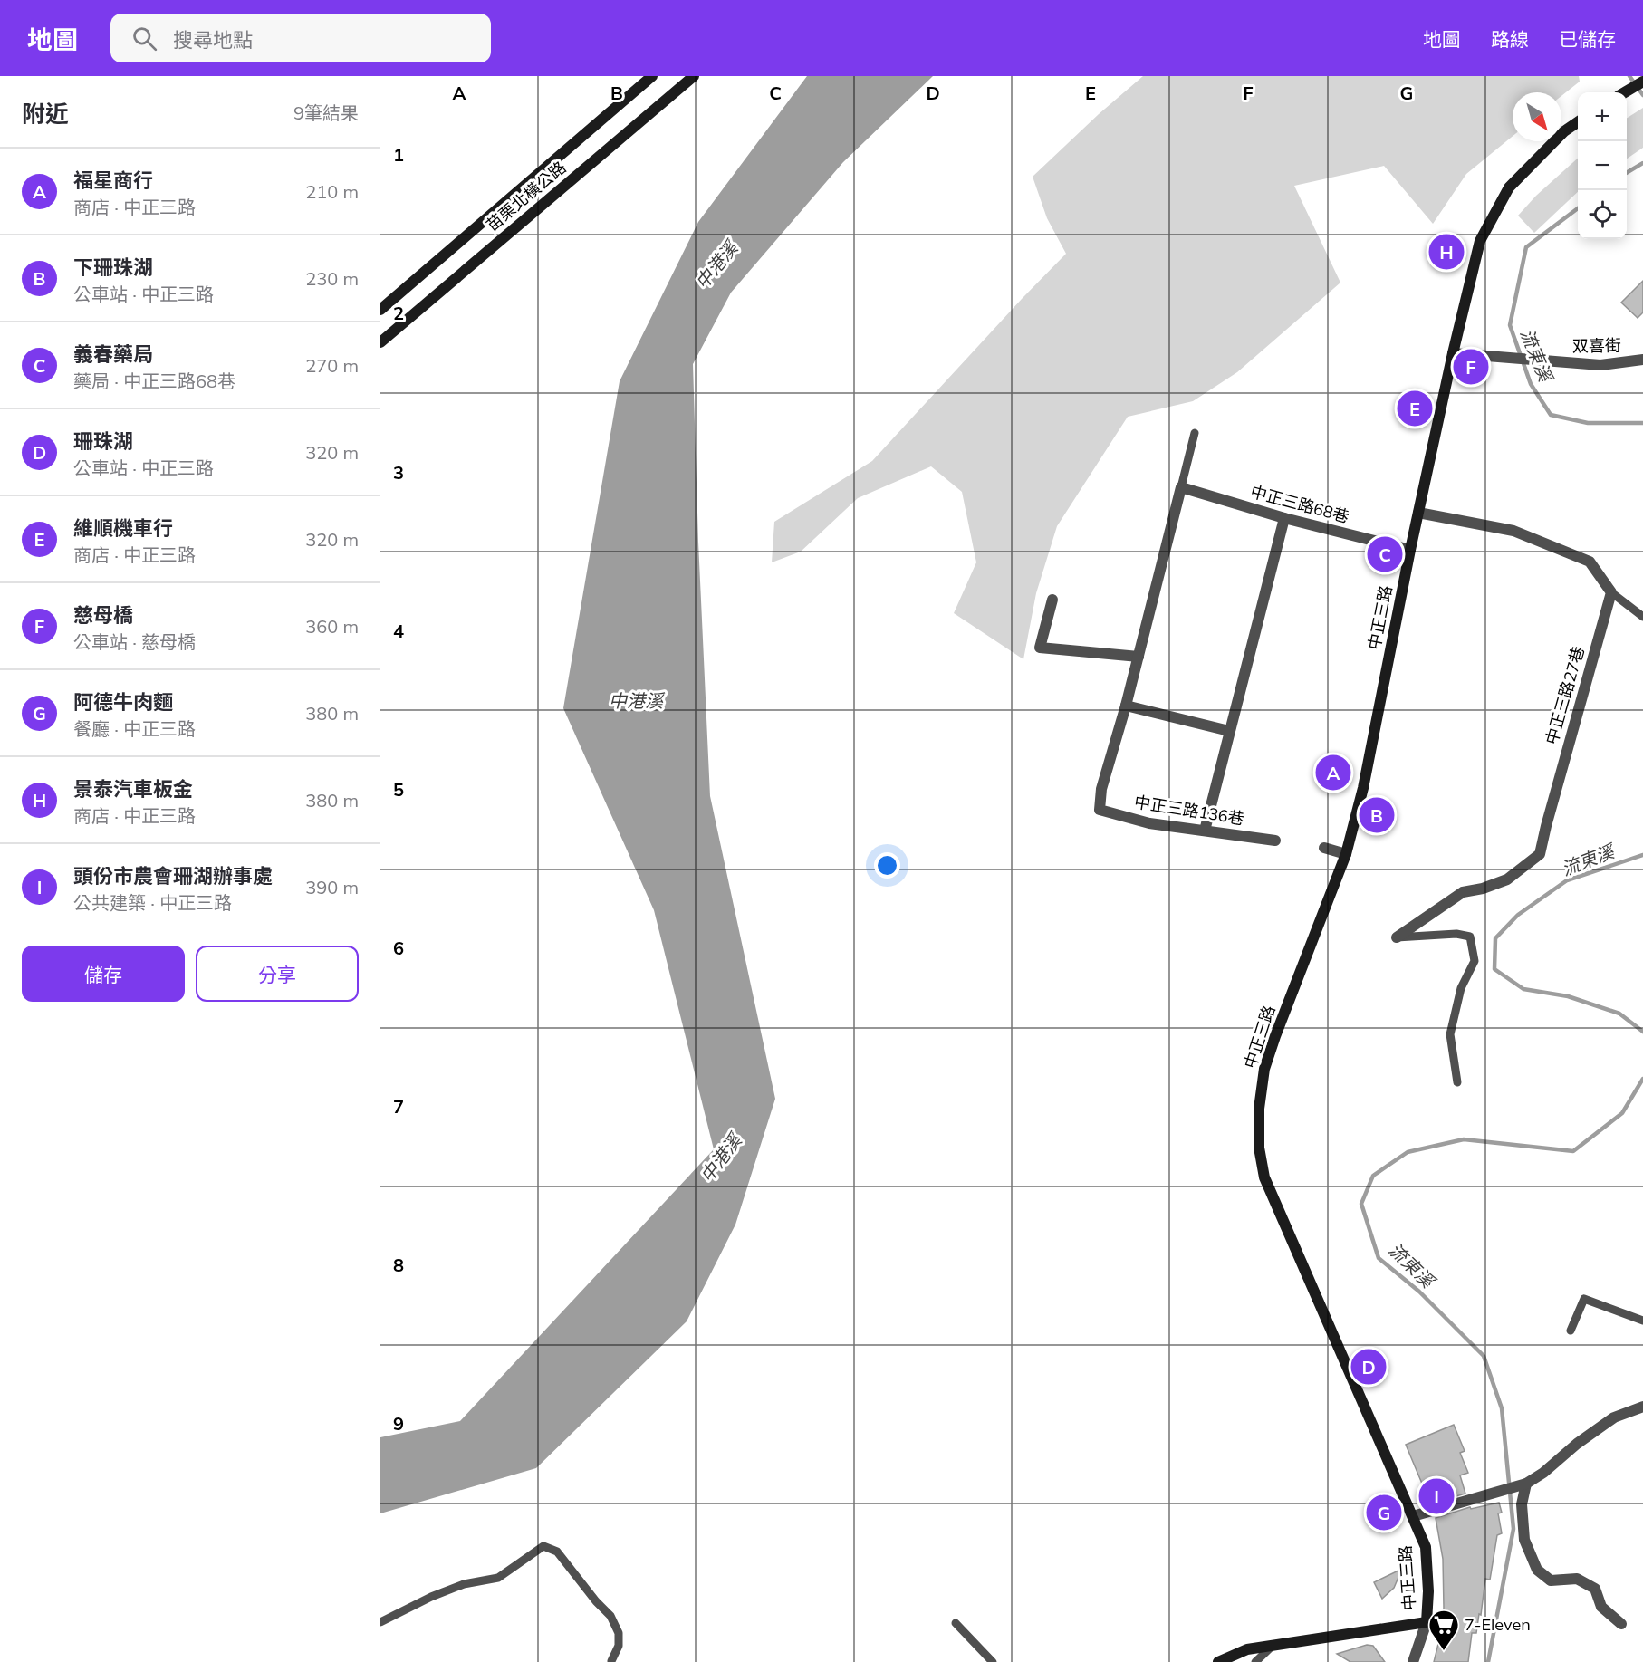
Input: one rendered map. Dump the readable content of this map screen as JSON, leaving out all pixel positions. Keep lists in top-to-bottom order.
{
  "streets": {
    "main road": ["苗栗北橫公路", "中正三路"],
    "street": [
      "双喜街",
      "中正三路68巷",
      "中正三路27巷",
      "中正三路136巷"
    ]
  },
  "crossings": [
    ["双喜街", "中正三路"],
    ["中正三路68巷", "中正三路"]
  ],
  "water": ["中港溪", "流東溪"],
  "places": {
    "supermarket": ["7-Eleven"]
  },
  "north": "bottom right",
  "page": {
    "header": "地圖",
    "search": "搜尋地點",
    "nav": ["地圖", "路線", "已儲存"],
    "heading": ["附近", "9筆結果"],
    "map_buttons": ["+", "−"],
    "list": [
      {
        "mark": "A",
        "name": "福星商行",
        "note": "商店 · 中正三路",
        "value": "210 m"
      },
      {
        "mark": "B",
        "name": "下珊珠湖",
        "note": "公車站 · 中正三路",
        "value": "230 m"
      },
      {
        "mark": "C",
        "name": "義春藥局",
        "note": "藥局 · 中正三路68巷",
        "value": "270 m"
      },
      {
        "mark": "D",
        "name": "珊珠湖",
        "note": "公車站 · 中正三路",
        "value": "320 m"
      },
      {
        "mark": "E",
        "name": "維順機車行",
        "note": "商店 · 中正三路",
        "value": "320 m"
      },
      {
        "mark": "F",
        "name": "慈母橋",
        "note": "公車站 · 慈母橋",
        "value": "360 m"
      },
      {
        "mark": "G",
        "name": "阿德牛肉麵",
        "note": "餐廳 · 中正三路",
        "value": "380 m"
      },
      {
        "mark": "H",
        "name": "景泰汽車板金",
        "note": "商店 · 中正三路",
        "value": "380 m"
      },
      {
        "mark": "I",
        "name": "頭份市農會珊湖辦事處",
        "note": "公共建築 · 中正三路",
        "value": "390 m"
      }
    ],
    "pins": [
      "H",
      "F",
      "E",
      "C",
      "A",
      "B",
      "D",
      "I",
      "G"
    ],
    "buttons": ["儲存", "分享"]
  },
  "grid": {
    "columns": [
      "A",
      "B",
      "C",
      "D",
      "E",
      "F",
      "G"
    ],
    "rows": [
      "1",
      "2",
      "3",
      "4",
      "5",
      "6",
      "7",
      "8",
      "9"
    ]
  }
}
